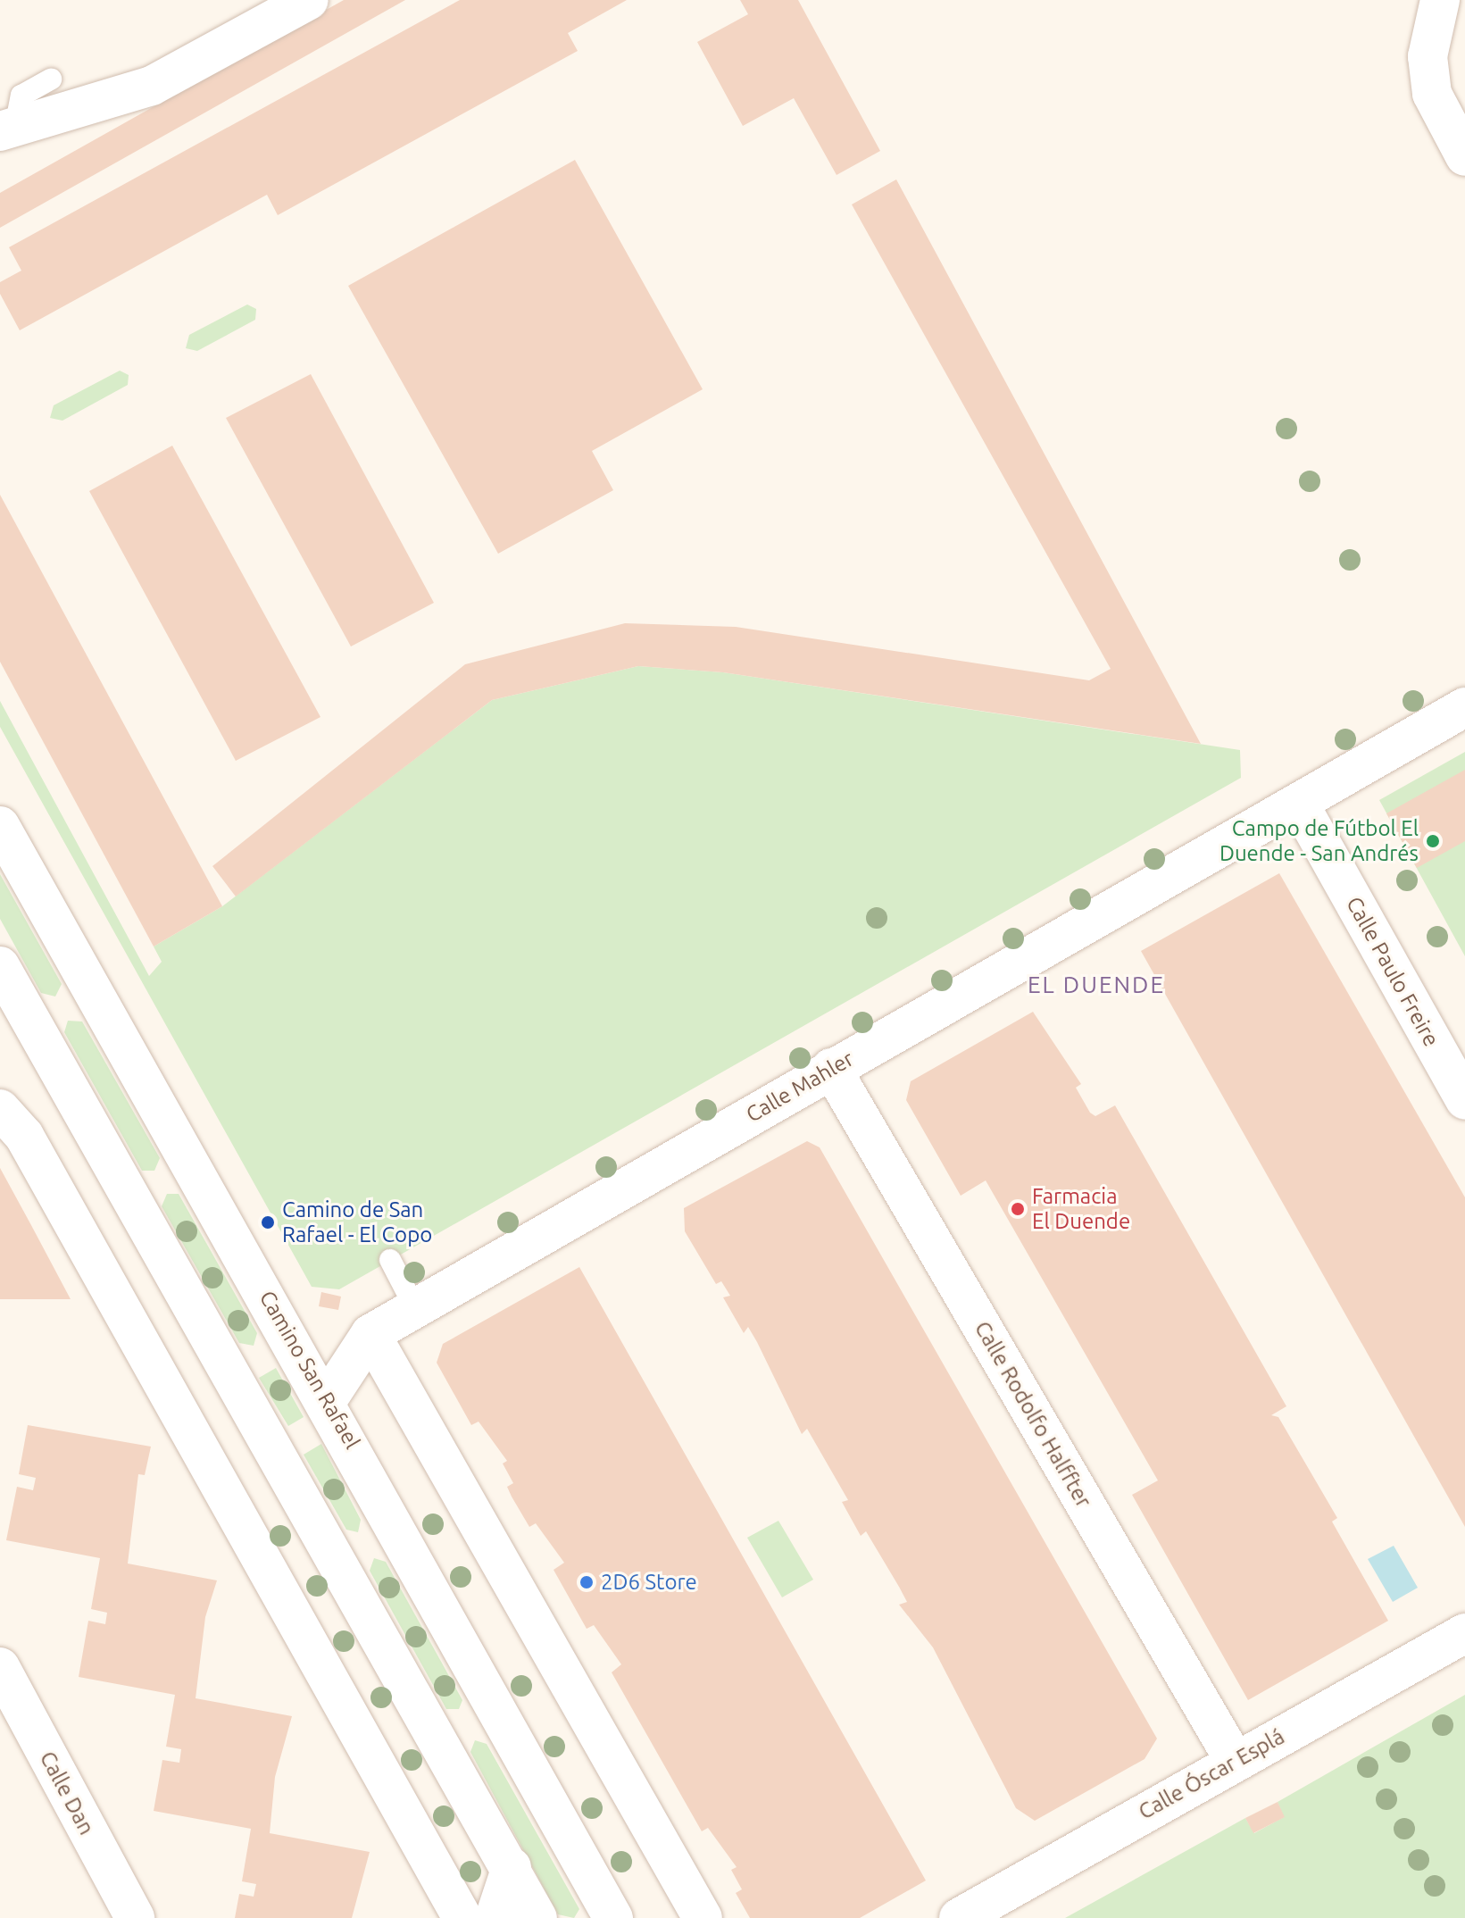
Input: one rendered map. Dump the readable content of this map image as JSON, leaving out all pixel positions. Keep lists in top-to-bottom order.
{
  "streets": {
    "street": [
      "Calle Paulo Freire",
      "Calle Mahler",
      "Camino San Rafael",
      "Calle Rodolfo Halffter",
      "Calle Óscar Esplá",
      "Calle Dan"
    ]
  },
  "crossings": [
    ["Calle Paulo Freire", "Calle Mahler"],
    ["Calle Mahler", "Camino San Rafael"],
    ["Calle Mahler", "Calle Rodolfo Halffter"],
    ["Calle Rodolfo Halffter", "Calle Óscar Esplá"]
  ],
  "districts": ["EL DUENDE"],
  "places": [
    "Campo de Fútbol El Duende - San Andrés",
    "Farmacia El Duende",
    "Camino de San Rafael - El Copo",
    "2D6 Store"
  ]
}
